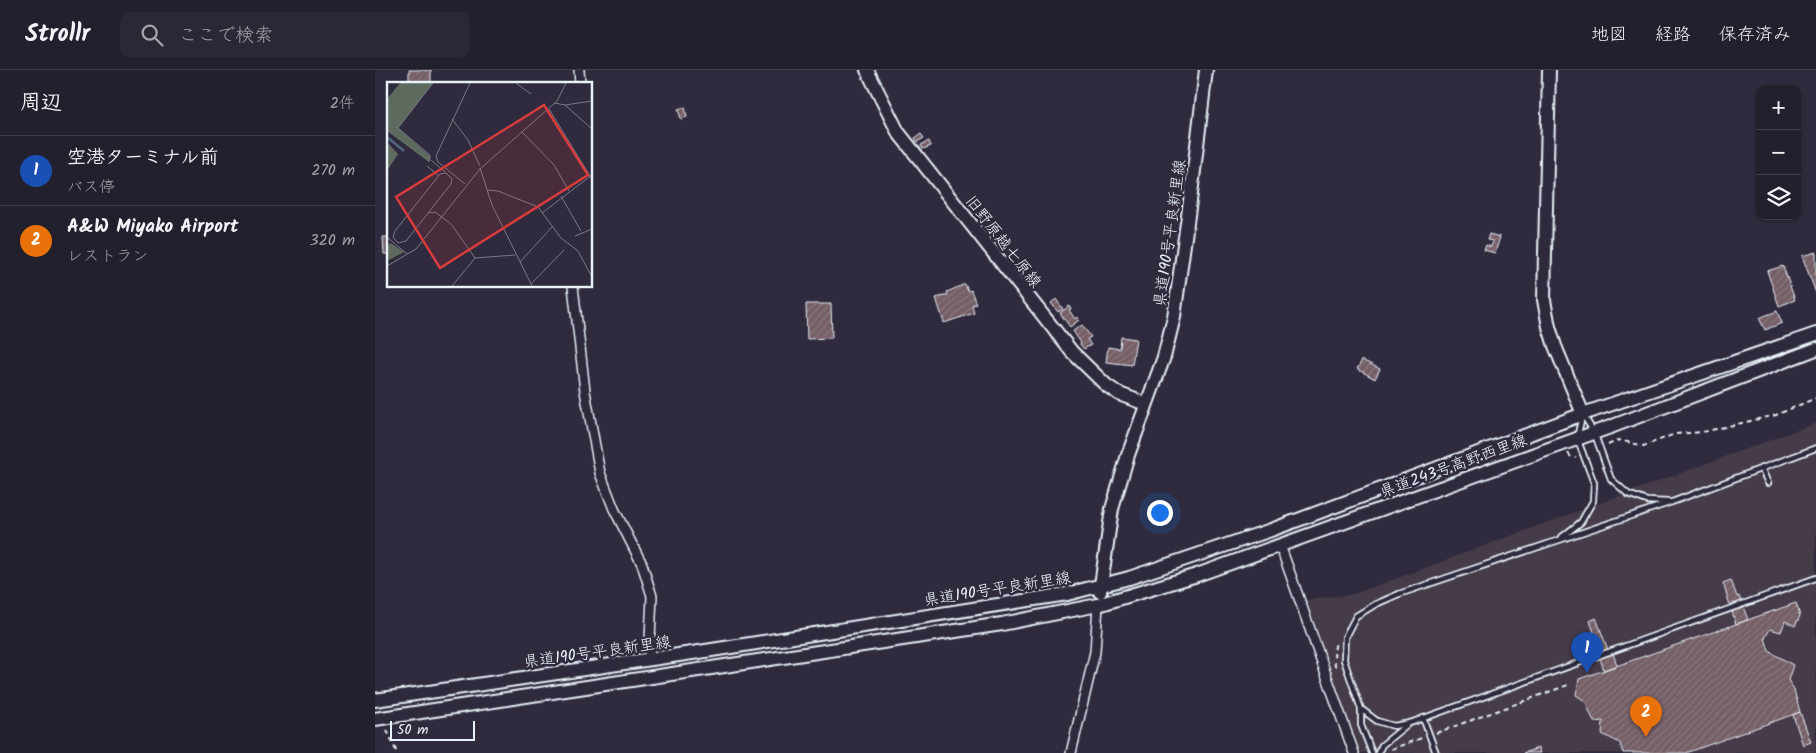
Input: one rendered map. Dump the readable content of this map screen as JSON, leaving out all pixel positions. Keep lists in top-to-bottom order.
{
  "streets": {
    "main road": ["県道190号平良新里線", "旧野原越七原線", "県道243号高野西里線"]
  },
  "crossings": [
    ["県道190号平良新里線", "旧野原越七原線"],
    ["県道190号平良新里線", "県道243号高野西里線"]
  ],
  "scale_bar": "50 m",
  "page": {
    "header": "Strollr",
    "search": "ここで検索",
    "nav": ["地図", "経路", "保存済み"],
    "heading": ["周辺", "2件"],
    "map_buttons": ["+", "−"],
    "list": [
      {
        "mark": "1",
        "name": "空港ターミナル前",
        "note": "バス停",
        "value": "270 m"
      },
      {
        "mark": "2",
        "name": "A&W Miyako Airport",
        "note": "レストラン",
        "value": "320 m"
      }
    ],
    "pins": ["1", "2"],
    "scale": "50 m"
  }
}
